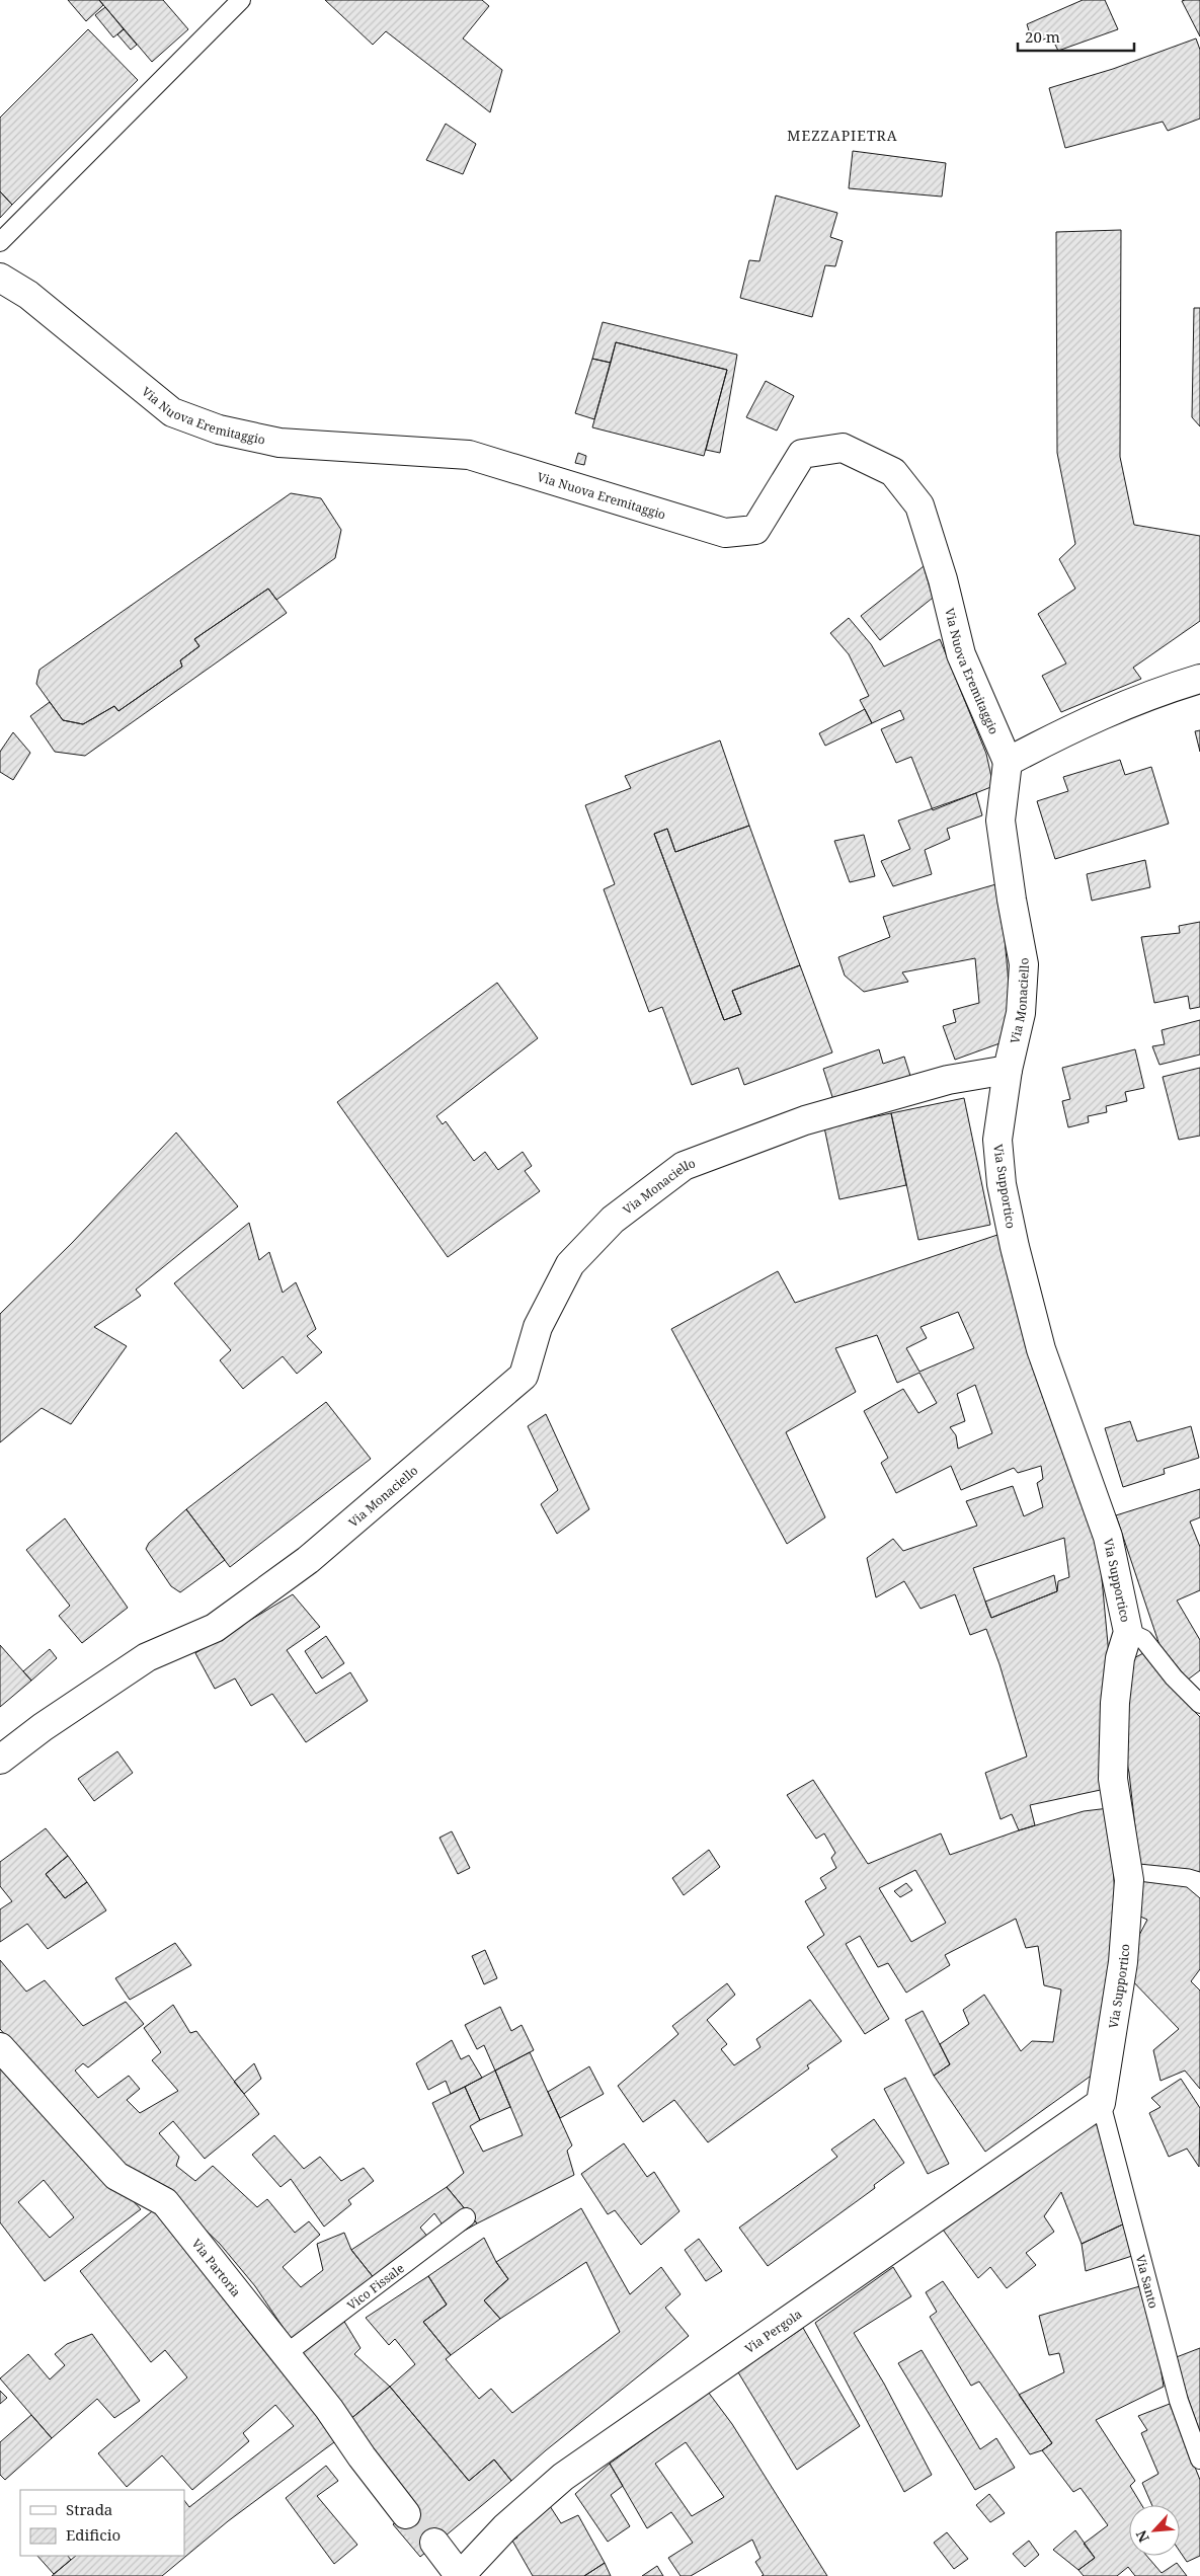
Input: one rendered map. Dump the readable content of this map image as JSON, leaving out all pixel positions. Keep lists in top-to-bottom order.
{
  "streets": {
    "street": [
      "Via Nuova Eremitaggio",
      "Via Monaciello",
      "Via Supportico",
      "Via Partoria",
      "Via Pergola"
    ],
    "lane": ["Via Santo", "Vico Fissale"]
  },
  "crossings": [
    ["Via Nuova Eremitaggio", "Via Monaciello"],
    ["Via Monaciello", "Via Supportico"],
    ["Via Supportico", "Via Santo"],
    ["Via Supportico", "Via Pergola"],
    ["Via Partoria", "Vico Fissale"],
    ["Via Santo", "Via Pergola"]
  ],
  "districts": ["MEZZAPIETRA"],
  "legend": ["Strada", "Edificio"],
  "scale_bar": "20 m",
  "north": "bottom left"
}
